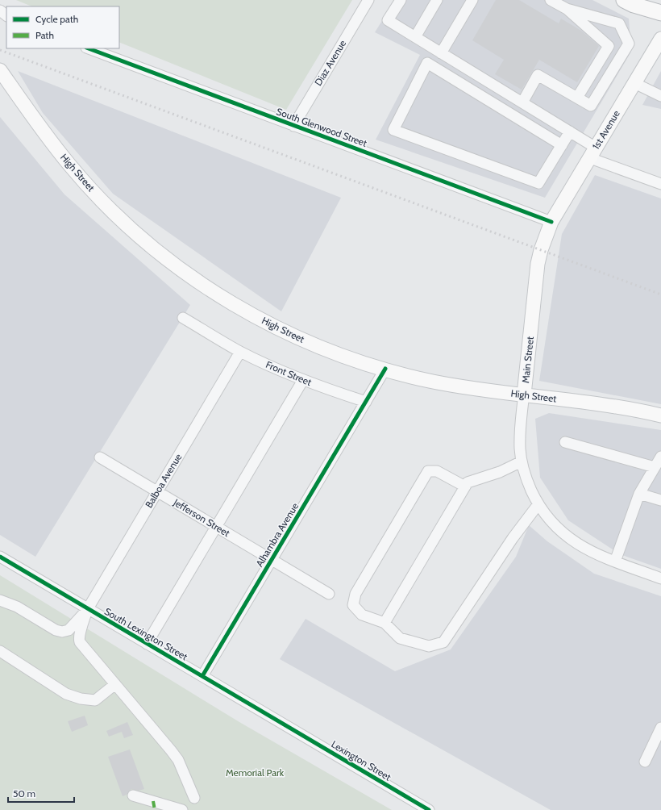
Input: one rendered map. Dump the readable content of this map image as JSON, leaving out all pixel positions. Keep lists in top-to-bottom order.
{
  "streets": {
    "main road": ["1st Avenue", "High Street", "Main Street"],
    "street": [
      "Diaz Avenue",
      "South Glenwood Street",
      "Front Street",
      "Balboa Avenue",
      "Jefferson Street",
      "Alhambra Avenue",
      "South Lexington Street",
      "Lexington Street"
    ]
  },
  "crossings": [
    ["Diaz Avenue", "South Glenwood Street"],
    ["South Glenwood Street", "1st Avenue"],
    ["South Glenwood Street", "Main Street"],
    ["1st Avenue", "Main Street"],
    ["High Street", "Main Street"],
    ["Front Street", "Balboa Avenue"],
    ["Front Street", "Alhambra Avenue"],
    ["Balboa Avenue", "Jefferson Street"],
    ["Balboa Avenue", "South Lexington Street"],
    ["Jefferson Street", "Alhambra Avenue"],
    ["Alhambra Avenue", "South Lexington Street"],
    ["South Lexington Street", "Lexington Street"]
  ],
  "parks": ["Memorial Park"],
  "legend": ["Cycle path", "Path"],
  "scale_bar": "50 m"
}
